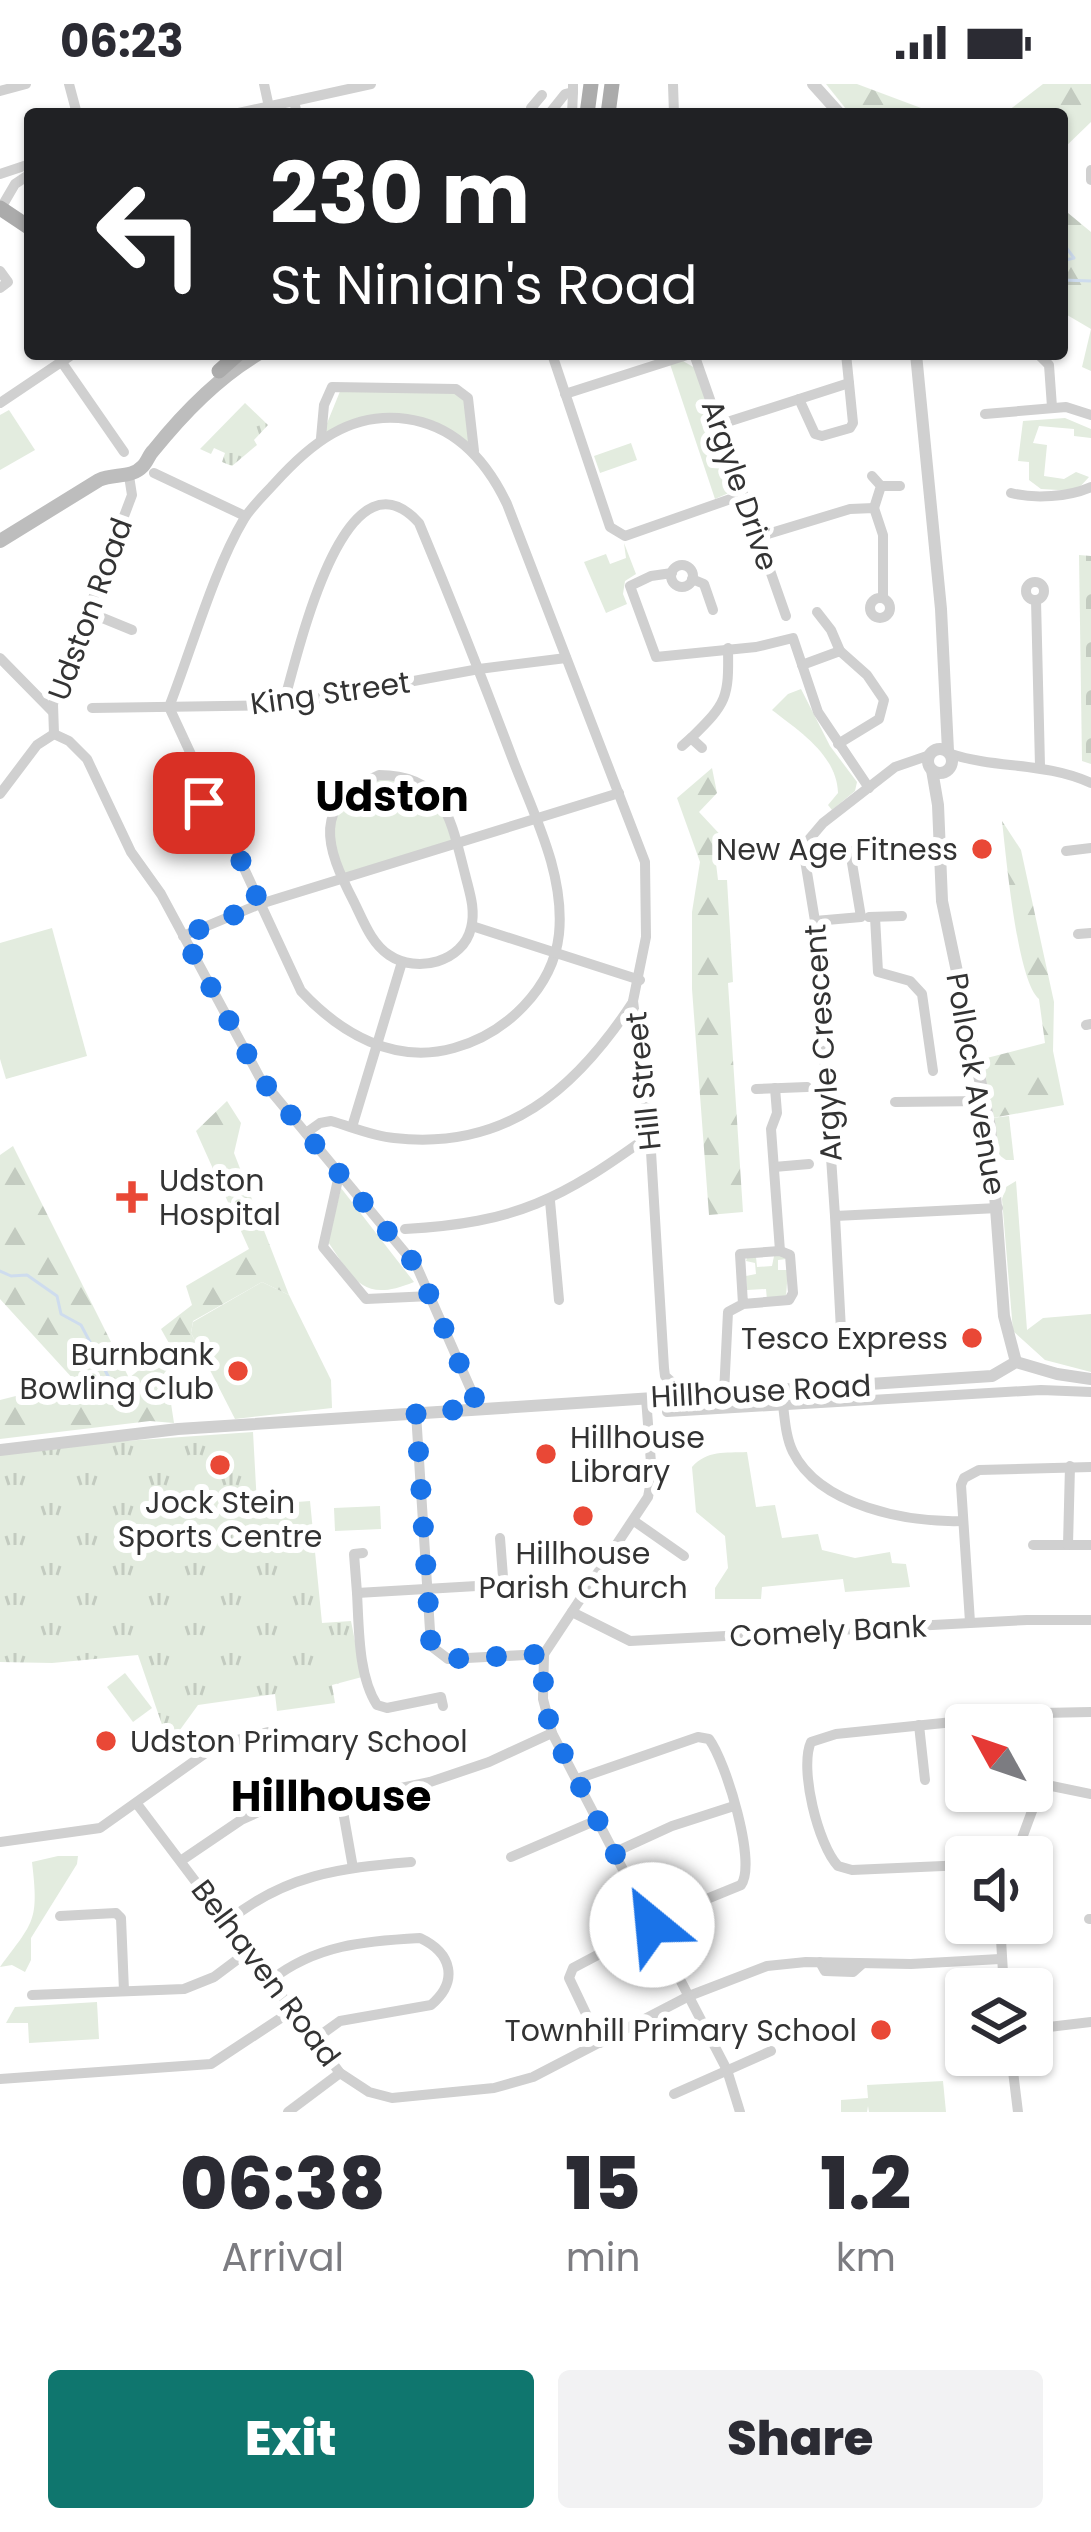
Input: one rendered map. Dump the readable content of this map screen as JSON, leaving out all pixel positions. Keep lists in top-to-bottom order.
{
  "streets": {
    "street": [
      "Argyle Drive",
      "Udston Road",
      "King Street",
      "Argyle Crescent",
      "Hill Street",
      "Pollock Avenue",
      "Hillhouse Road",
      "Comely Bank",
      "Belhaven Road"
    ]
  },
  "crossings": [
    ["King Street", "Hill Street"],
    ["Argyle Crescent", "Pollock Avenue"],
    ["Hill Street", "Hillhouse Road"],
    ["Pollock Avenue", "Hillhouse Road"]
  ],
  "districts": ["Udston", "Hillhouse"],
  "places": {
    "other": [
      "New Age Fitness",
      "Tesco Express",
      "Burnbank Bowling Club",
      "Hillhouse Library",
      "Jock Stein Sports Centre",
      "Hillhouse Parish Church",
      "Udston Primary School",
      "Townhill Primary School"
    ],
    "health": ["Udston Hospital"]
  },
  "north": "top left",
  "page": {
    "status": "06:23",
    "turn": ["230 m", "St Ninian's Road"],
    "eta": [
      "06:38",
      "Arrival",
      "15",
      "min",
      "1.2",
      "km"
    ],
    "buttons": ["Exit", "Share"]
  }
}
